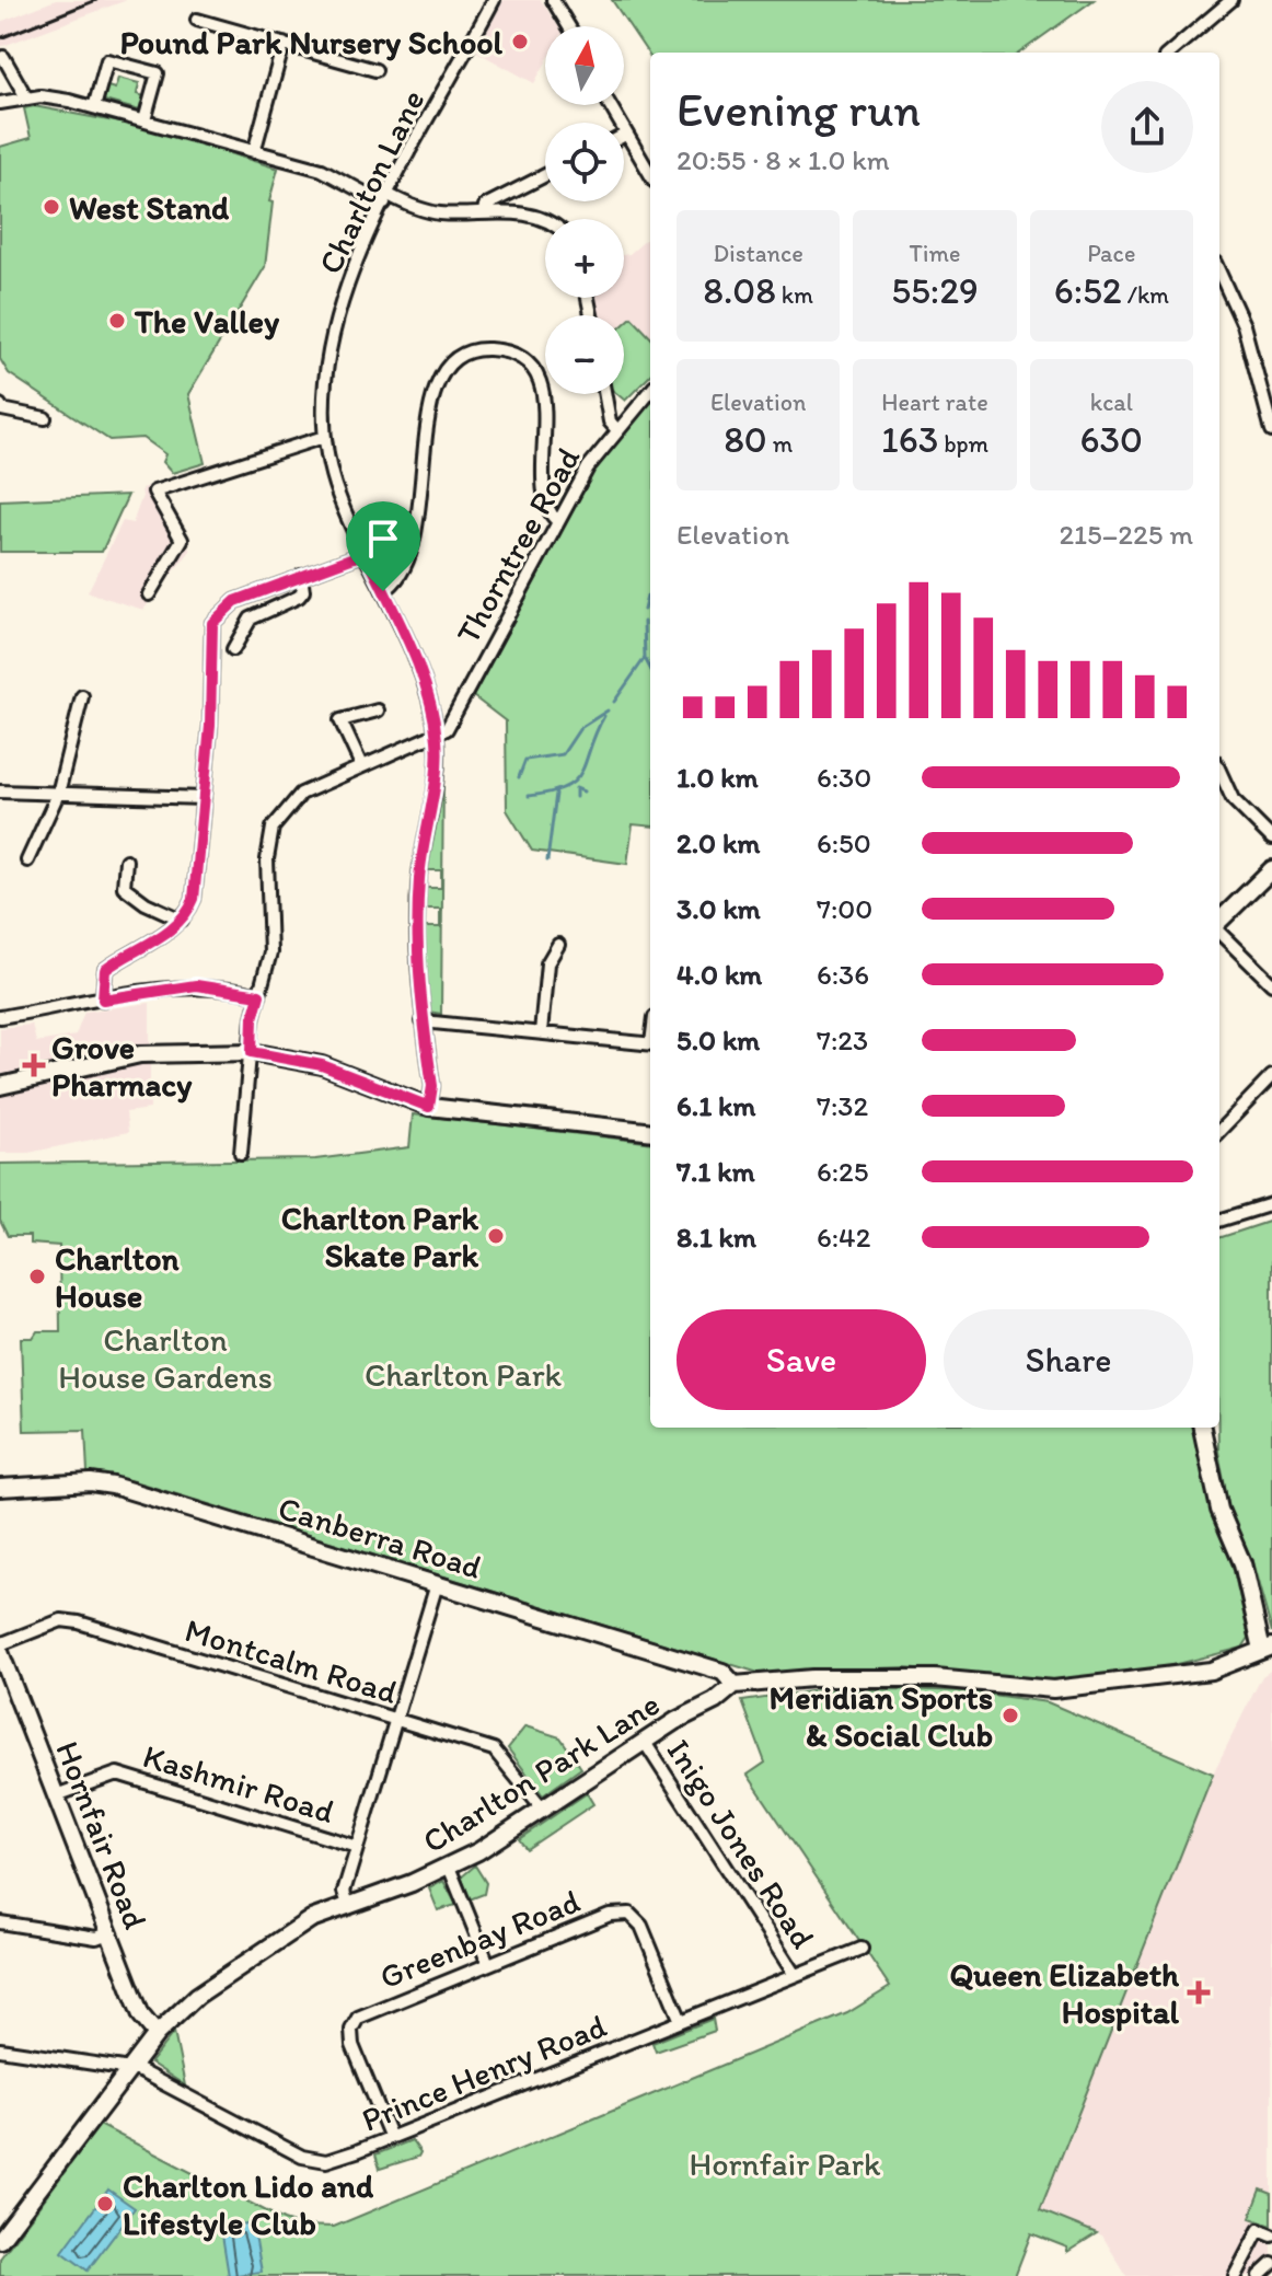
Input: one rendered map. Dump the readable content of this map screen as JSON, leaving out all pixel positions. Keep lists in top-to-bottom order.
{
  "streets": {
    "street": [
      "Charlton Lane",
      "Thorntree Road",
      "Canberra Road",
      "Montcalm Road",
      "Charlton Park Lane",
      "Kashmir Road",
      "Hornfair Road",
      "Inigo Jones Road",
      "Greenbay Road",
      "Prince Henry Road"
    ]
  },
  "crossings": [
    ["Charlton Lane", "Thorntree Road"],
    ["Canberra Road", "Charlton Park Lane"],
    ["Montcalm Road", "Charlton Park Lane"],
    ["Charlton Park Lane", "Hornfair Road"],
    ["Charlton Park Lane", "Inigo Jones Road"],
    ["Charlton Park Lane", "Prince Henry Road"],
    ["Kashmir Road", "Hornfair Road"],
    ["Inigo Jones Road", "Prince Henry Road"],
    ["Greenbay Road", "Prince Henry Road"]
  ],
  "parks": ["Charlton House Gardens", "Charlton Park", "Hornfair Park"],
  "places": {
    "other": [
      "Pound Park Nursery School",
      "West Stand",
      "The Valley",
      "Charlton Park Skate Park",
      "Charlton House",
      "Meridian Sports & Social Club",
      "Charlton Lido and Lifestyle Club"
    ],
    "health": ["Grove Pharmacy", "Queen Elizabeth Hospital"]
  },
  "north": "top",
  "page": {
    "map_buttons": ["+", "−"],
    "heading": ["Evening run", "20:55 · 8 × 1.0 km"],
    "stats": [
      ["Distance", "8.08 km"],
      ["Time", "55:29"],
      ["Pace", "6:52 /km"],
      ["Elevation", "80 m"],
      ["Heart rate", "163 bpm"],
      ["kcal", "630"]
    ],
    "chart": ["Elevation", "215–225 m"],
    "list": [
      {
        "name": "1.0 km",
        "note": "6:30"
      },
      {
        "name": "2.0 km",
        "note": "6:50"
      },
      {
        "name": "3.0 km",
        "note": "7:00"
      },
      {
        "name": "4.0 km",
        "note": "6:36"
      },
      {
        "name": "5.0 km",
        "note": "7:23"
      },
      {
        "name": "6.1 km",
        "note": "7:32"
      },
      {
        "name": "7.1 km",
        "note": "6:25"
      },
      {
        "name": "8.1 km",
        "note": "6:42"
      }
    ],
    "buttons": ["Save", "Share"]
  }
}
